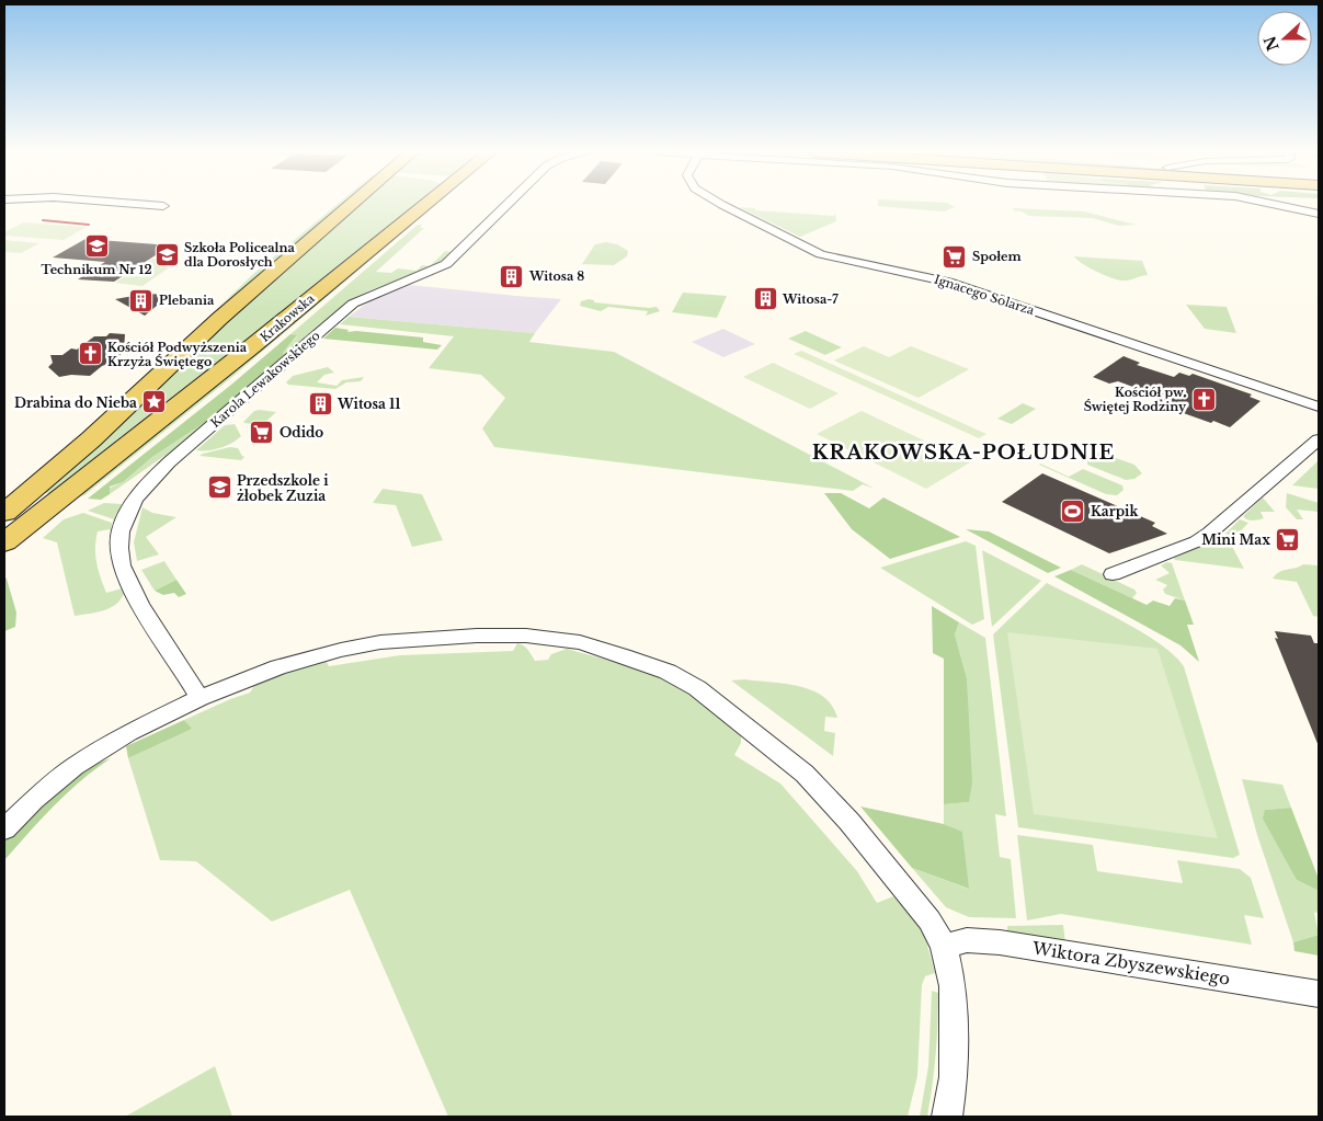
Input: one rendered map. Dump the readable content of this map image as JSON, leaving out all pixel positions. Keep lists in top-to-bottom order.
{
  "streets": {
    "main road": ["Krakowska"],
    "street": ["Ignacego Solarza", "Karola Lewakowskiego", "Wiktora Zbyszewskiego"]
  },
  "districts": ["KRAKOWSKA-POŁUDNIE"],
  "places": {
    "school or university": ["Technikum Nr 12", "Szkoła Policealna dla Dorosłych", "Przedszkole i żłobek Zuzia"],
    "supermarket": ["Społem", "Odido", "Mini Max"],
    "building": [
      "Witosa 8",
      "Witosa-7",
      "Plebania",
      "Witosa 11"
    ],
    "church": ["Kościół Podwyższenia Krzyża Świętego", "Kościół pw. Świętej Rodziny"],
    "place": ["Drabina do Nieba"],
    "sports": ["Karpik"]
  },
  "north": "left"
}
